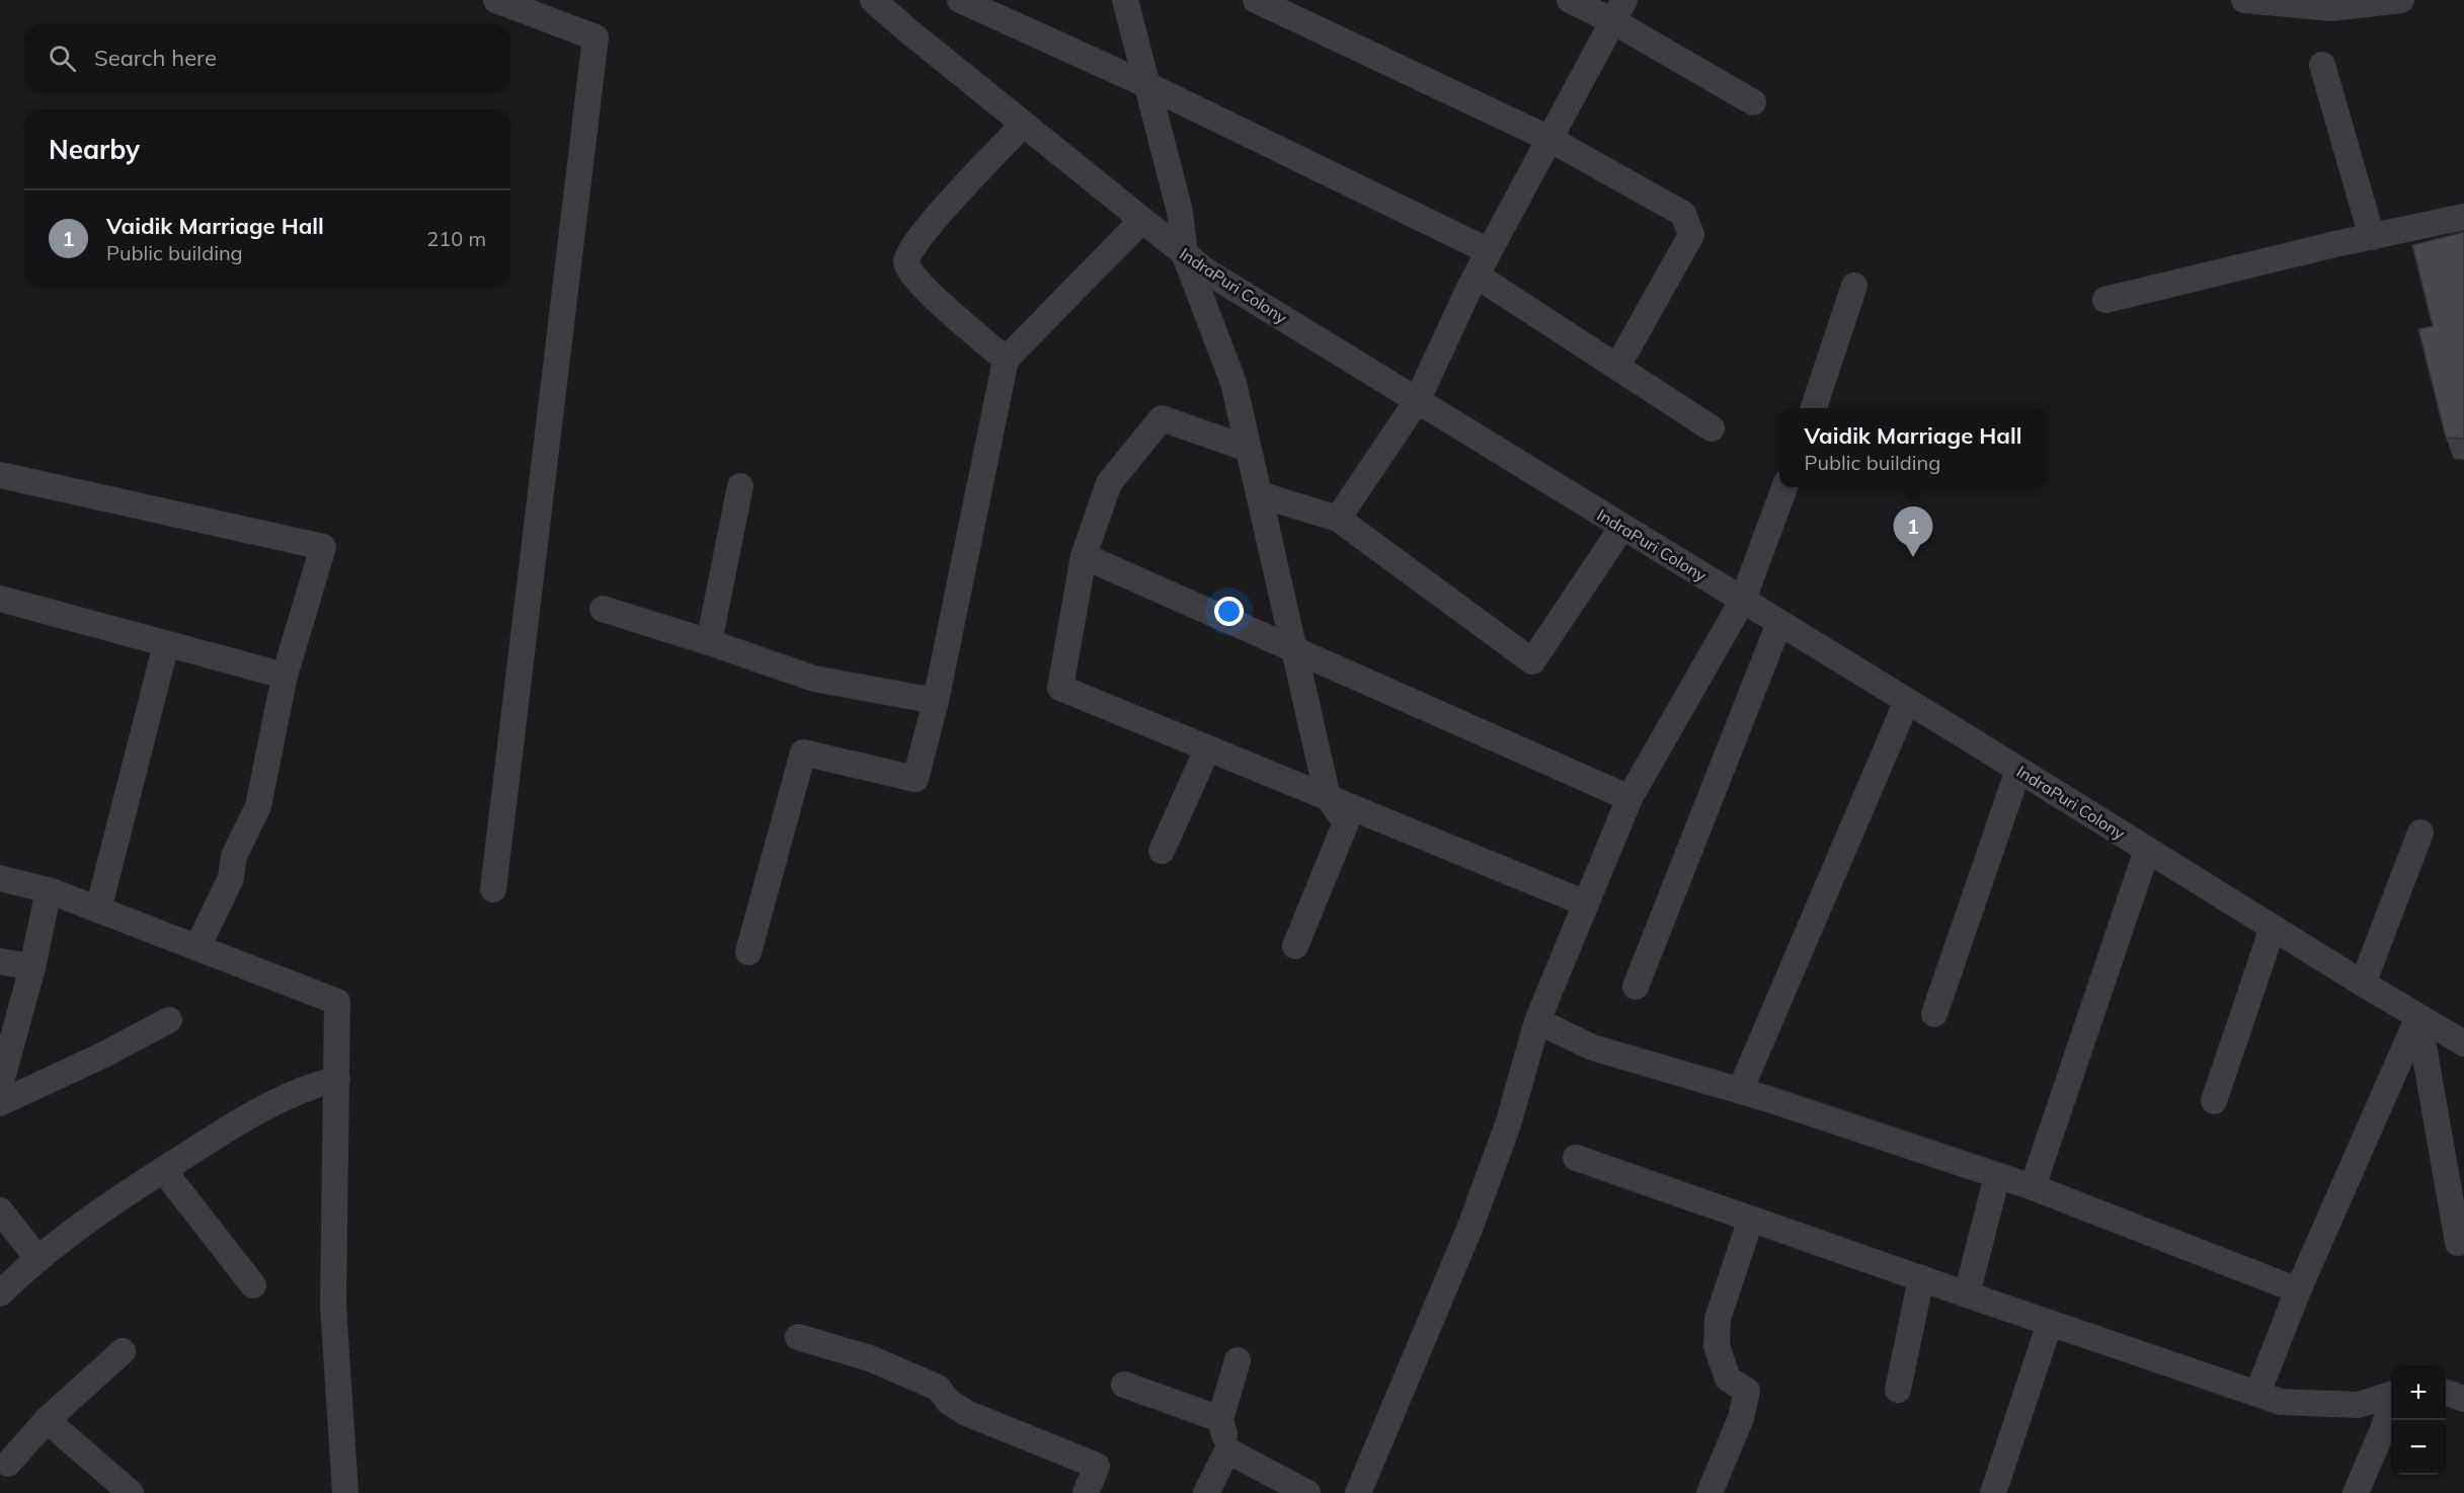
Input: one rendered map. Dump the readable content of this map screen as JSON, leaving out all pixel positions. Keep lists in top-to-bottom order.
{
  "streets": {
    "street": ["IndraPuri Colony"]
  },
  "page": {
    "search": "Search here",
    "heading": "Nearby",
    "list": [
      {
        "mark": "1",
        "name": "Vaidik Marriage Hall",
        "note": "Public building",
        "value": "210 m"
      }
    ],
    "popup": ["Vaidik Marriage Hall", "Public building"],
    "pins": "1",
    "map_buttons": ["+", "−"]
  }
}
